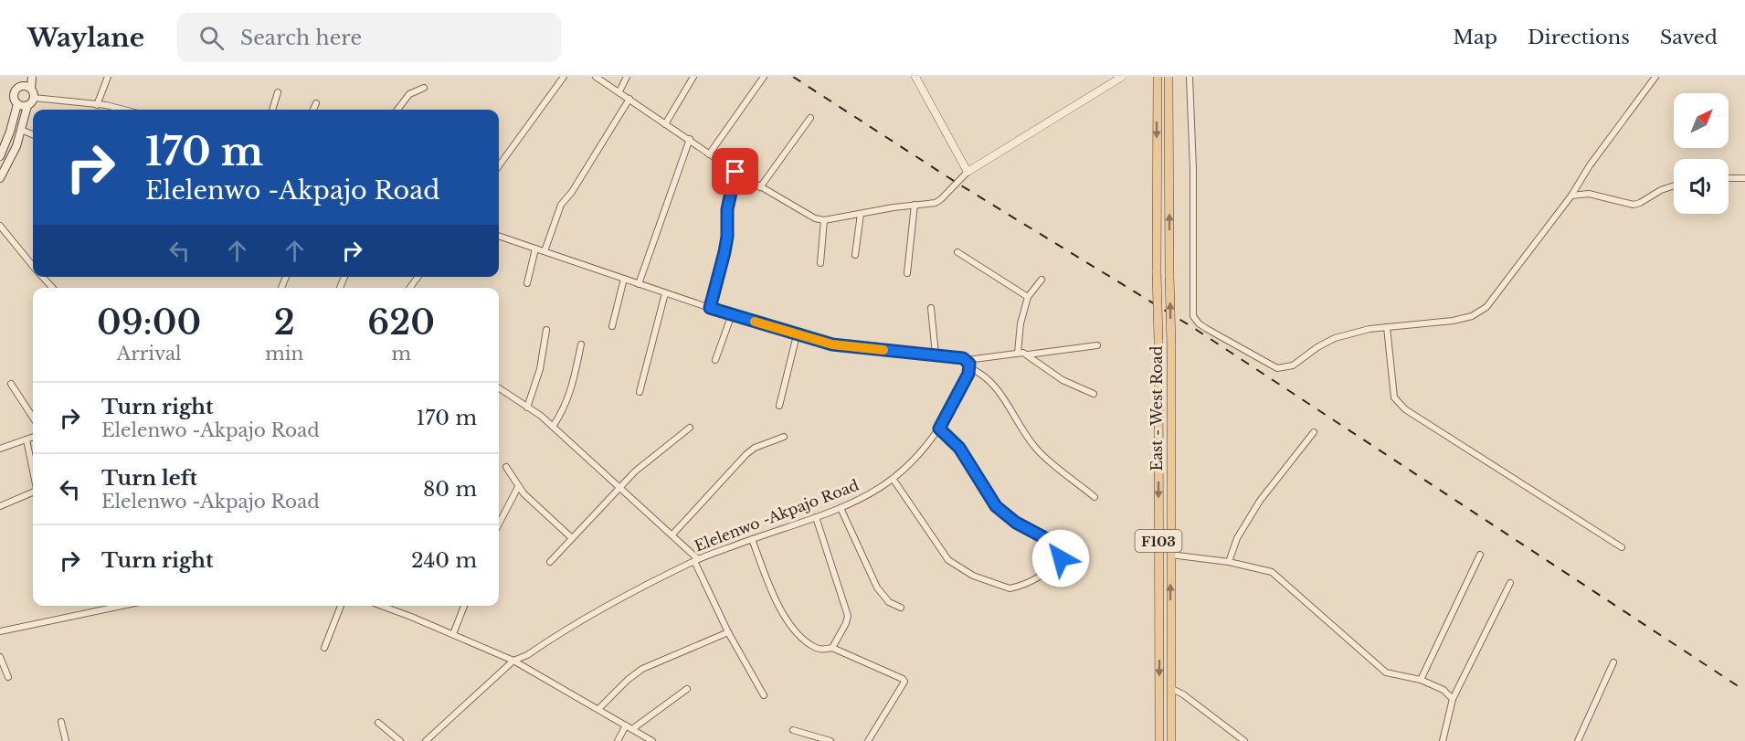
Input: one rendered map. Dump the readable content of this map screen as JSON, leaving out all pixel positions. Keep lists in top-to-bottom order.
{
  "streets": {
    "main road": ["East - West Road", "F103"],
    "street": ["Elelenwo -Akpajo Road"]
  },
  "north": "top right",
  "page": {
    "header": "Waylane",
    "search": "Search here",
    "nav": ["Map", "Directions", "Saved"],
    "turn": ["170 m", "Elelenwo -Akpajo Road"],
    "eta": [
      "09:00",
      "Arrival",
      "2",
      "min",
      "620",
      "m"
    ],
    "list": [
      {
        "name": "Turn right",
        "note": "Elelenwo -Akpajo Road",
        "value": "170 m"
      },
      {
        "name": "Turn left",
        "note": "Elelenwo -Akpajo Road",
        "value": "80 m"
      },
      {
        "name": "Turn right",
        "value": "240 m"
      }
    ]
  }
}
